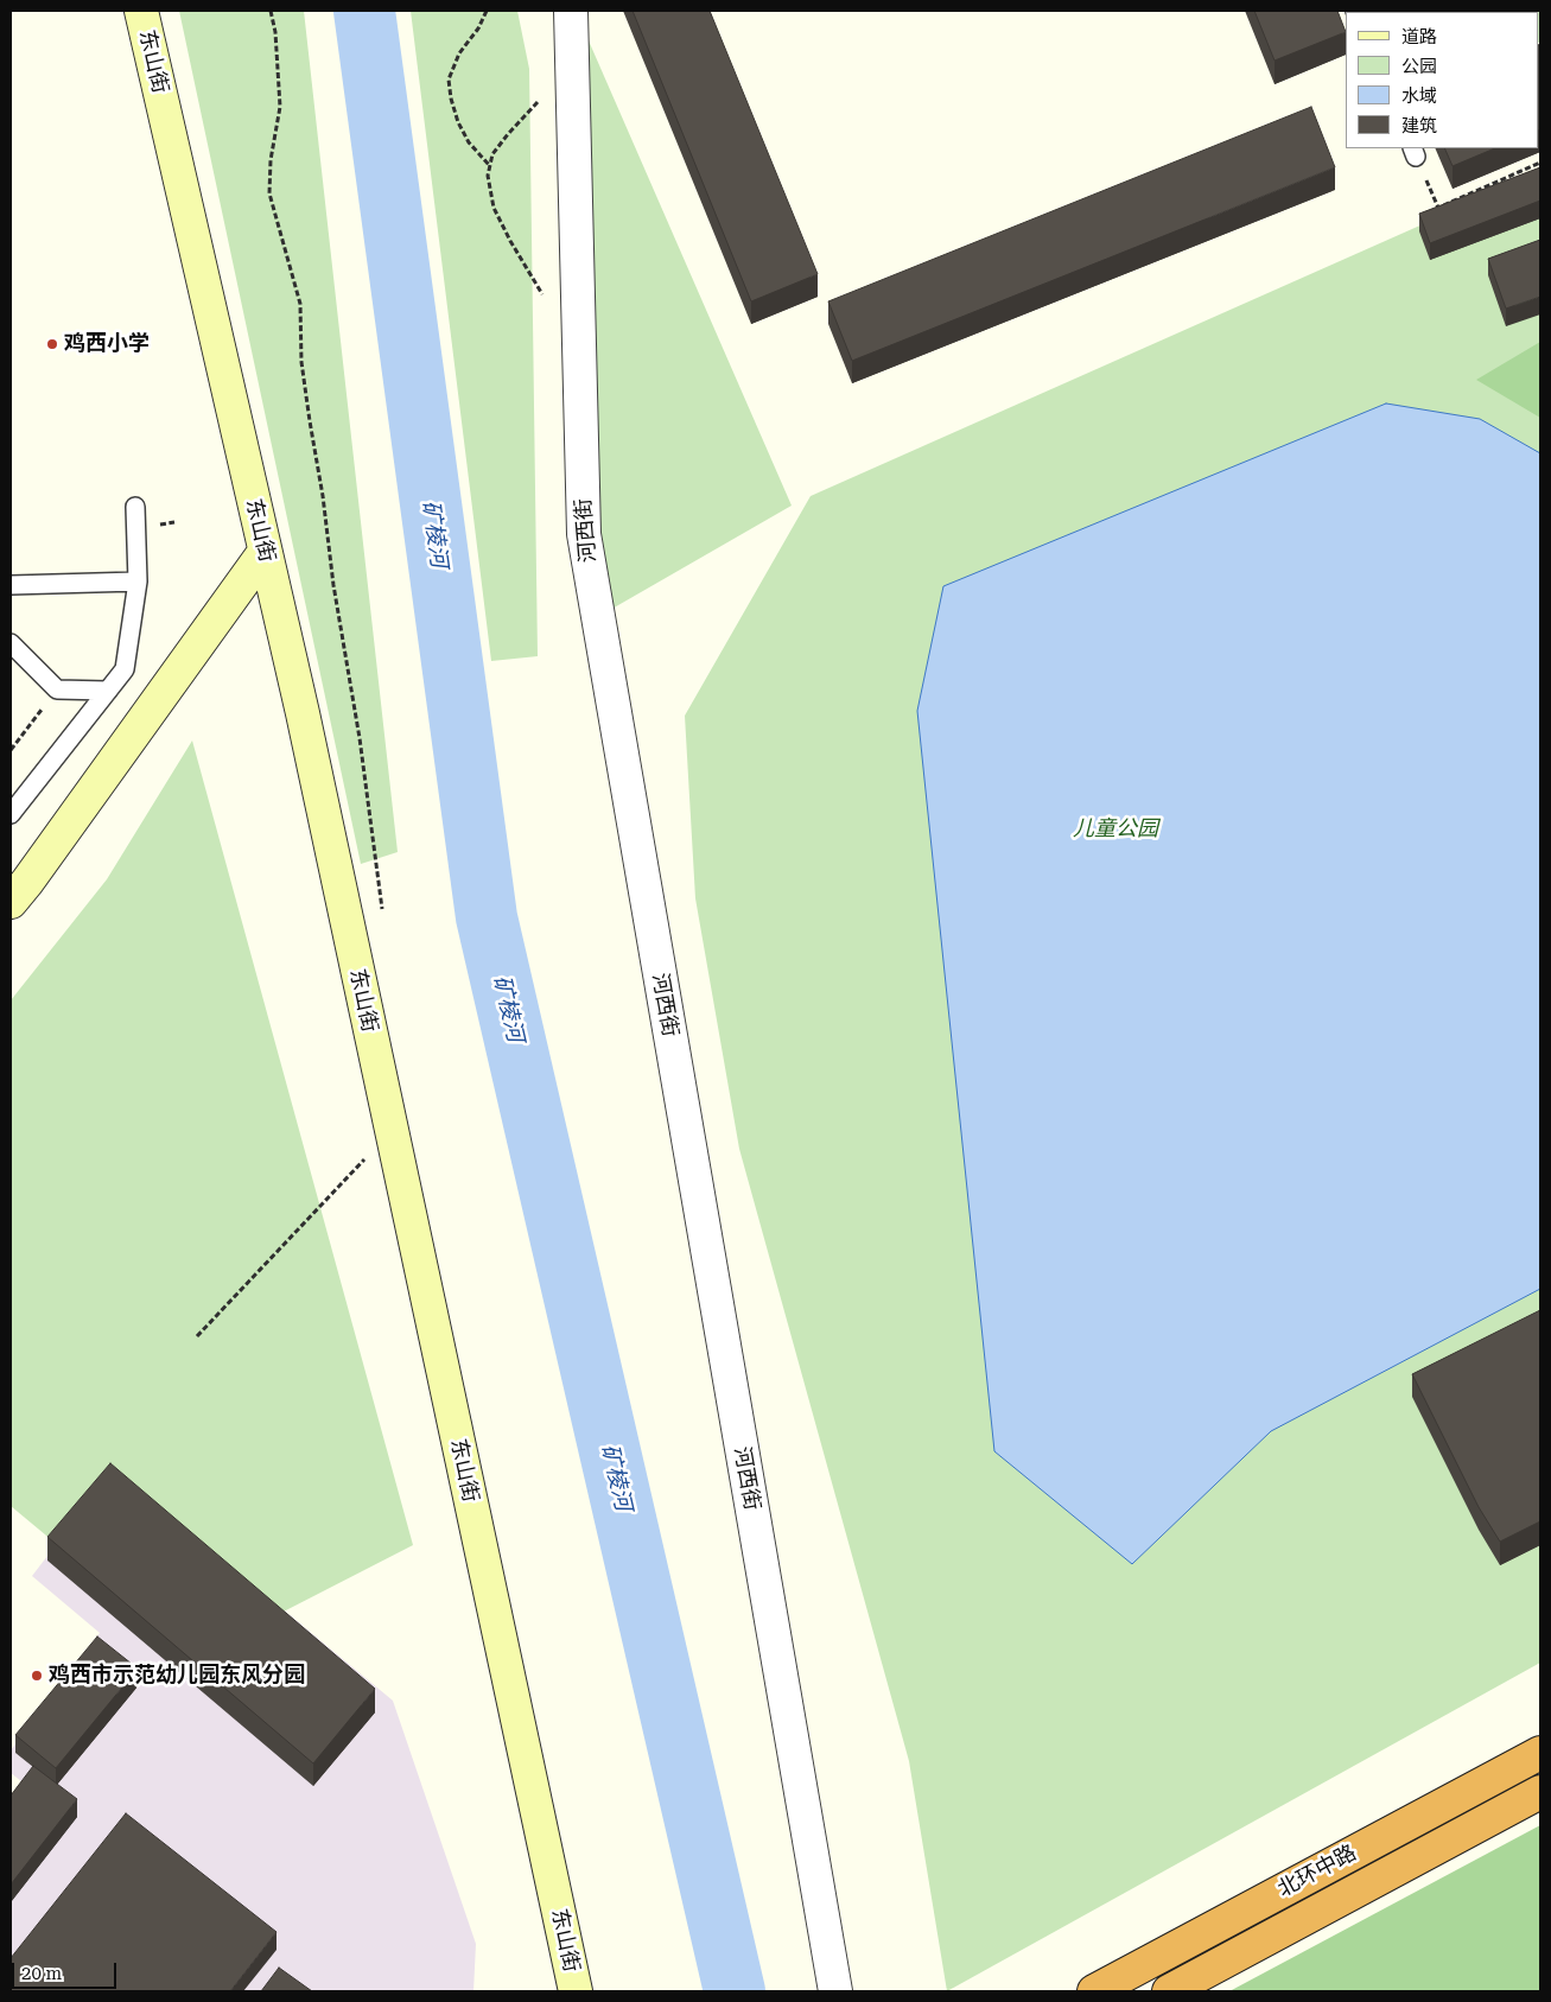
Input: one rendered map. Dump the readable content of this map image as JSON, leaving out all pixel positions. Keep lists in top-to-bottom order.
{
  "streets": {
    "highway": ["北环中路"],
    "main road": ["东山街"],
    "street": ["河西街"]
  },
  "water": ["矿棱河"],
  "parks": ["儿童公园"],
  "places": ["鸡西小学", "鸡西市示范幼儿园东风分园"],
  "legend": [
    "道路",
    "公园",
    "水域",
    "建筑"
  ],
  "scale_bar": "20 m"
}
